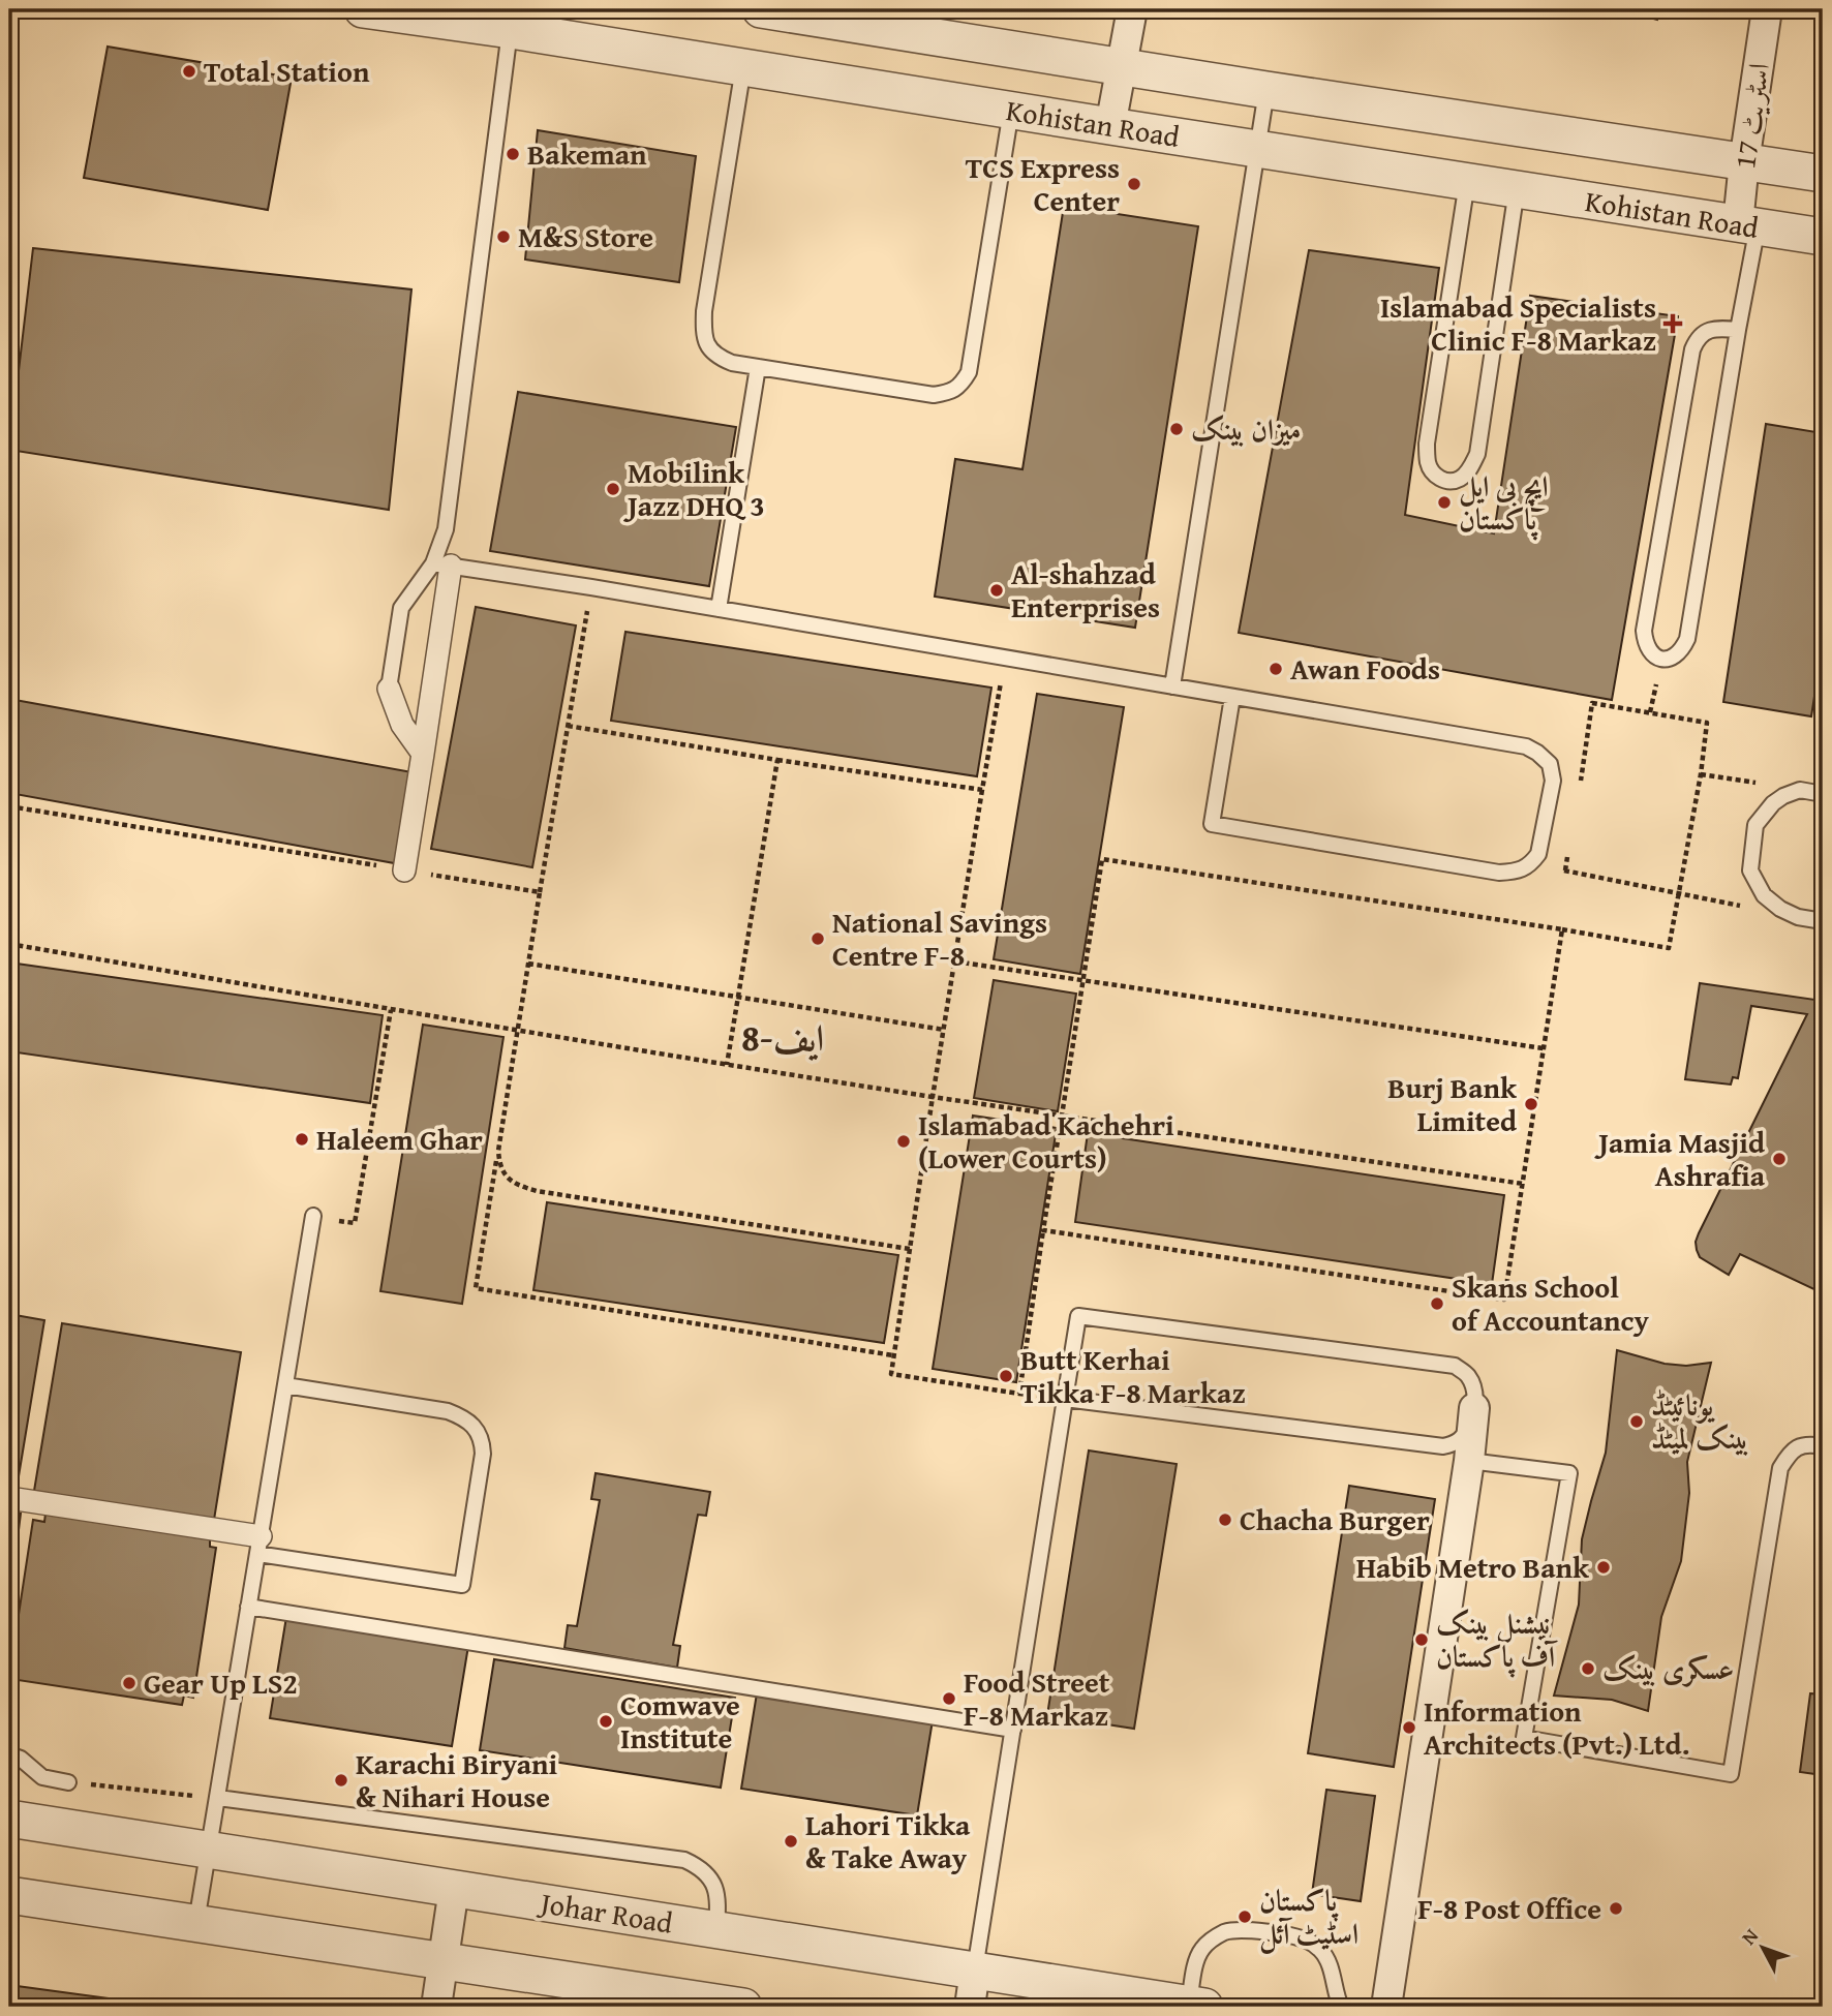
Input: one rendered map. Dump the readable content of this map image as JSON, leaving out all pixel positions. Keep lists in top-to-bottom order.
{
  "streets": {
    "street": ["اسٹریٹ 17", "Kohistan Road", "Johar Road"]
  },
  "crossings": [
    ["اسٹریٹ 17", "Kohistan Road"]
  ],
  "districts": ["ایف-8"],
  "places": {
    "other": [
      "Total Station",
      "Bakeman",
      "TCS Express Center",
      "M&S Store",
      "میزان بینک",
      "Mobilink Jazz DHQ 3",
      "ایچ بی ایل پاکستان",
      "Al-shahzad Enterprises",
      "Awan Foods",
      "National Savings Centre F-8",
      "Burj Bank Limited",
      "Haleem Ghar",
      "Islamabad Kachehri (Lower Courts)",
      "Jamia Masjid Ashrafia",
      "Skans School of Accountancy",
      "Butt Kerhai Tikka F-8 Markaz",
      "یونائیٹڈ بینک لمیٹڈ",
      "Chacha Burger",
      "Habib Metro Bank",
      "نیشنل بینک آف پاکستان",
      "عسکری بینک",
      "Gear Up LS2",
      "Food Street F-8 Markaz",
      "Comwave Institute",
      "Information Architects (Pvt.) Ltd.",
      "Karachi Biryani & Nihari House",
      "Lahori Tikka & Take Away",
      "F-8 Post Office",
      "پاکستان اسٹیٹ آئل"
    ],
    "health": ["Islamabad Specialists Clinic F-8 Markaz"]
  },
  "north": "top left"
}
